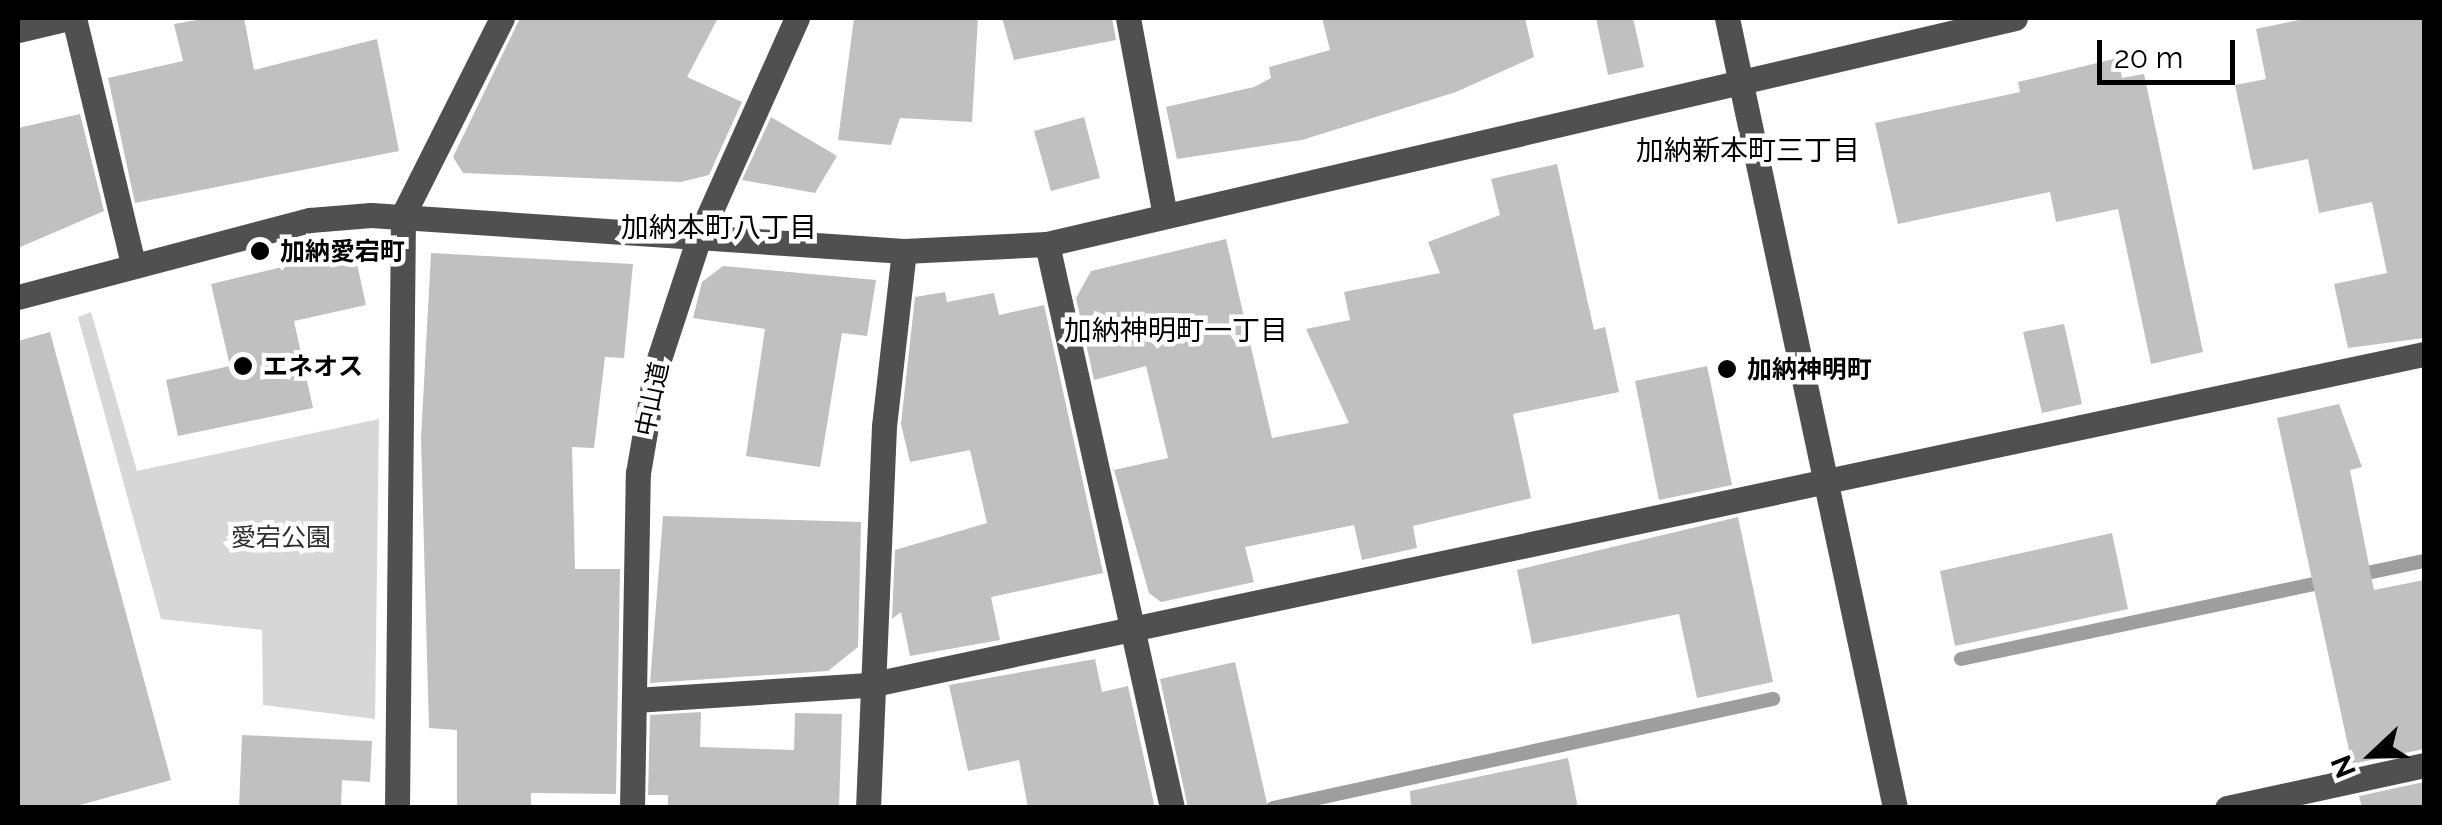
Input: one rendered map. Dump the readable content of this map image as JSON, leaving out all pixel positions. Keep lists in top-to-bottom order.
{
  "streets": {
    "street": ["中山道"]
  },
  "districts": ["加納新本町三丁目", "加納本町八丁目", "加納神明町一丁目"],
  "parks": ["愛宕公園"],
  "places": ["加納愛宕町", "エネオス", "加納神明町"],
  "scale_bar": "20 m",
  "north": "left"
}
